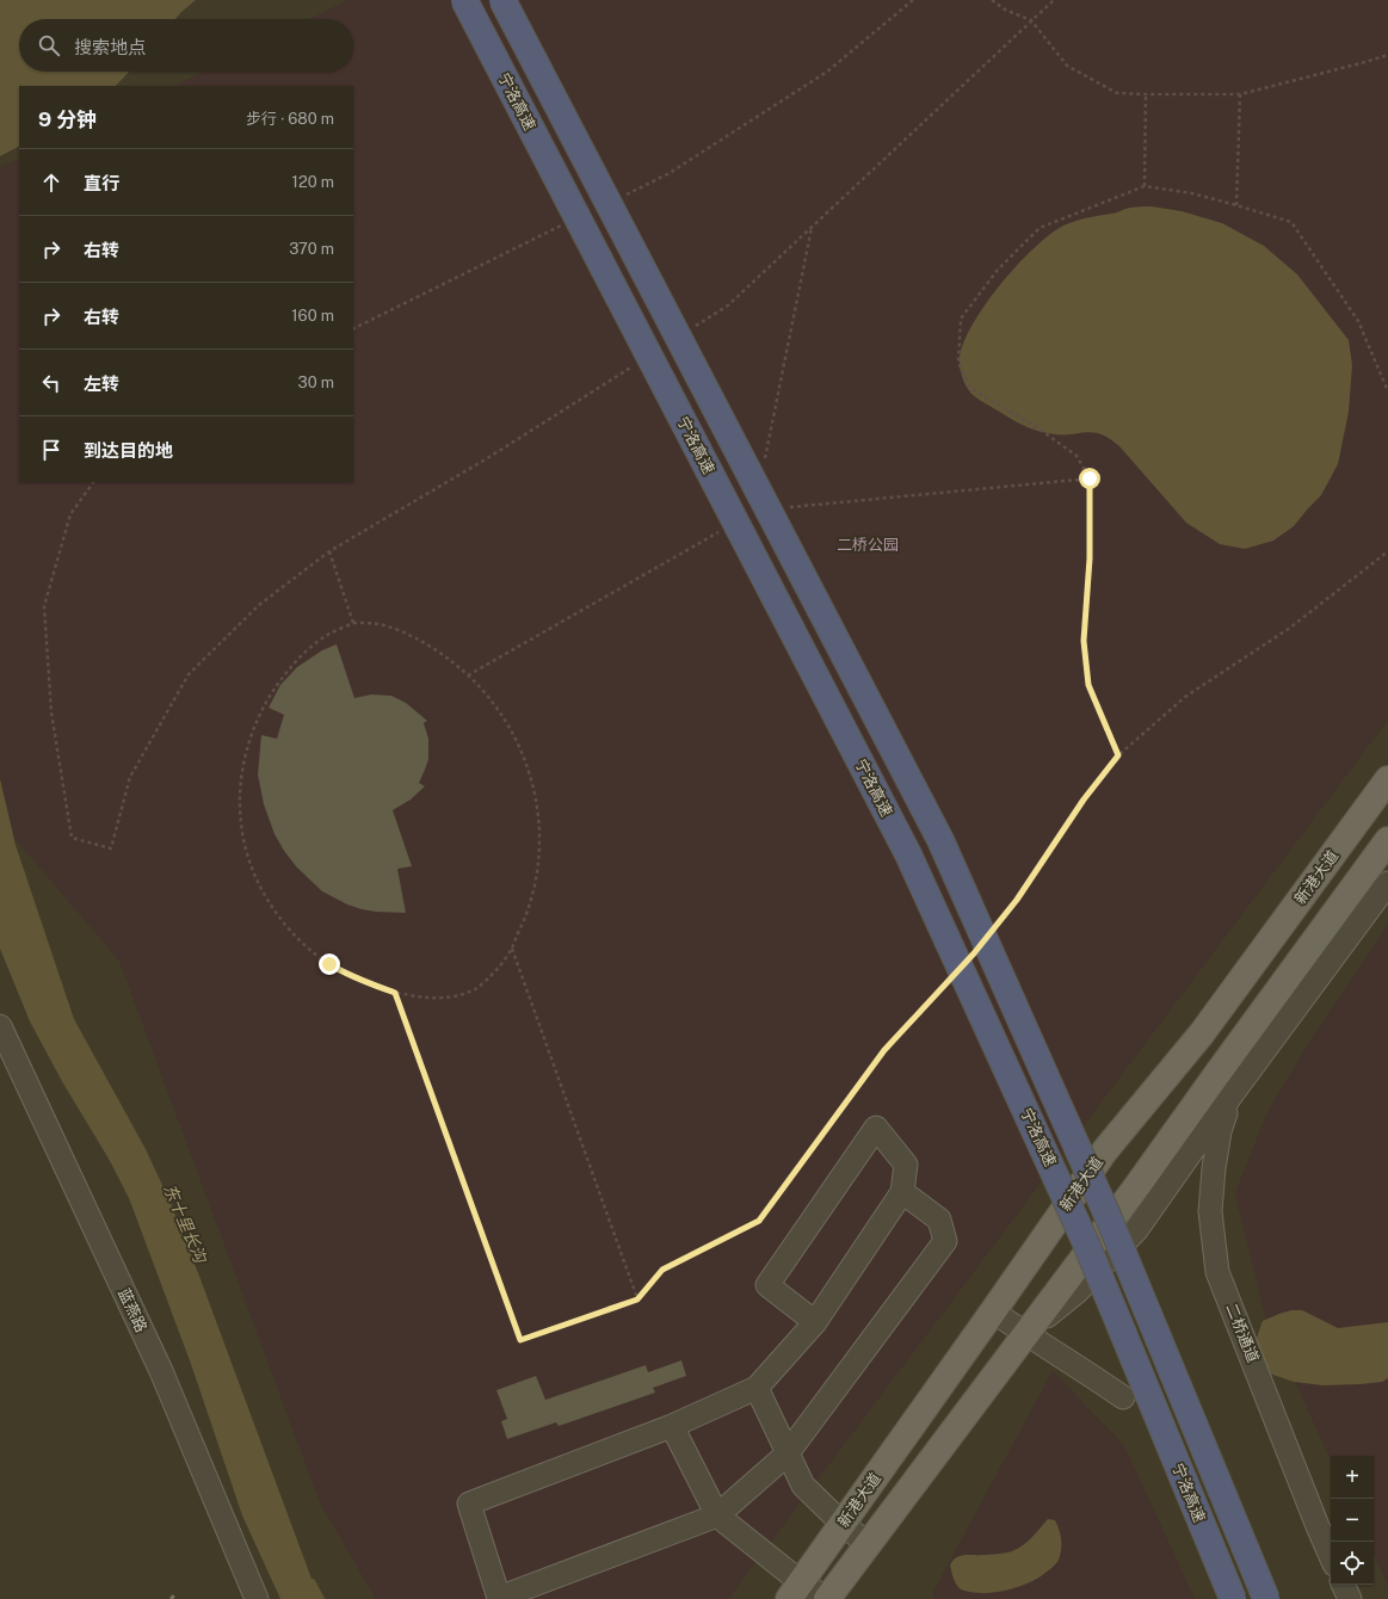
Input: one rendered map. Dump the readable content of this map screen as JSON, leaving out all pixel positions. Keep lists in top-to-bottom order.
{
  "streets": {
    "highway": ["宁洛高速"],
    "main road": ["新港大道"],
    "street": ["蓝燕路", "二桥通道"]
  },
  "water": ["东十里长沟"],
  "parks": ["二桥公园"],
  "page": {
    "search": "搜索地点",
    "heading": ["9 分钟", "步行 · 680 m"],
    "list": [
      ["直行", "120 m"],
      ["右转", "370 m"],
      ["右转", "160 m"],
      ["左转", "30 m"],
      "到达目的地"
    ],
    "map_buttons": ["+", "−"]
  }
}
